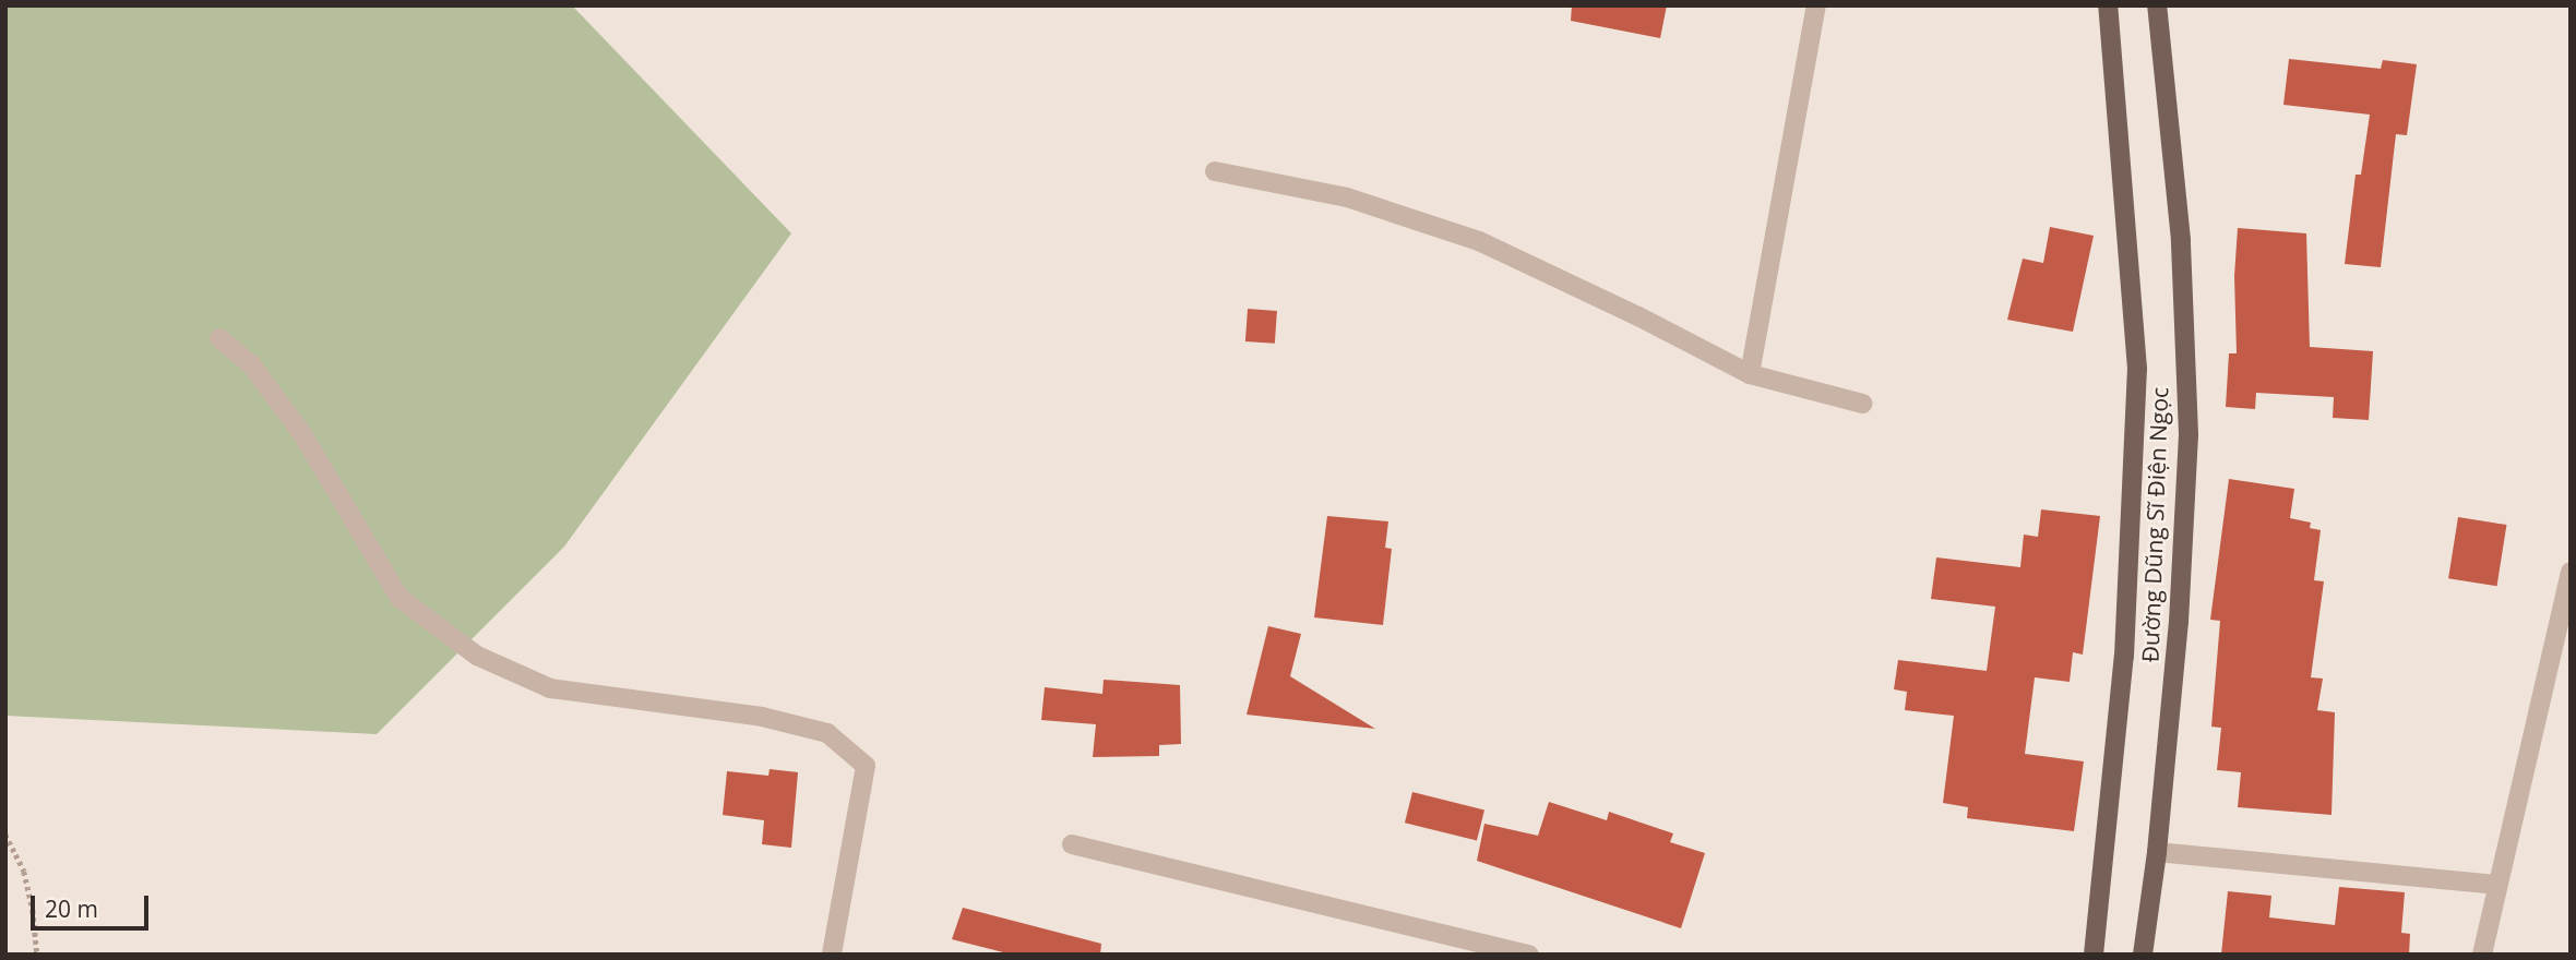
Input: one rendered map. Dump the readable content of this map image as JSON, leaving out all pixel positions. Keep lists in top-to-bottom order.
{
  "streets": {
    "main road": ["Đường Dũng Sĩ Điện Ngọc"]
  },
  "scale_bar": "20 m"
}
